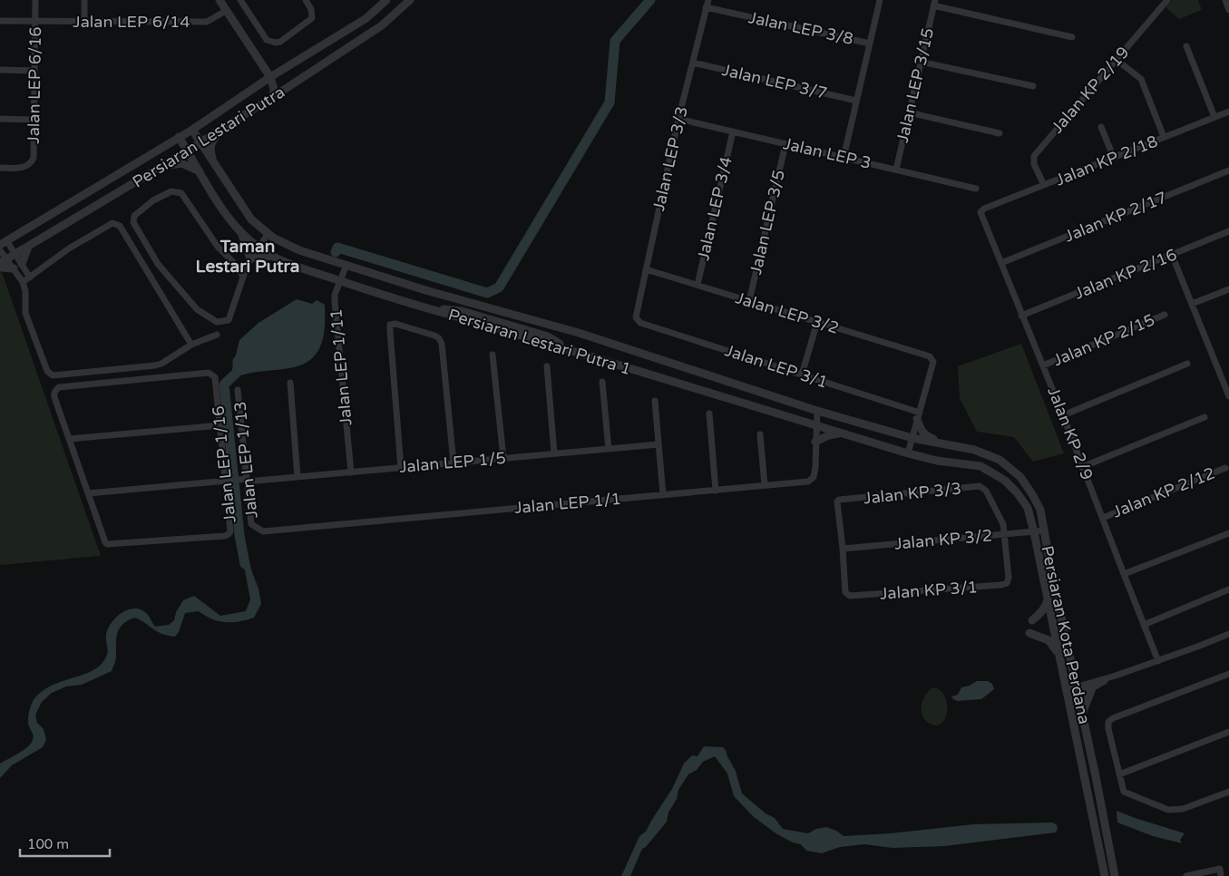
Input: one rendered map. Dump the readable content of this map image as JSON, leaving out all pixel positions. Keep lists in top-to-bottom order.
{
  "streets": {
    "street": [
      "Jalan LEP 6/14",
      "Jalan LEP 3/8",
      "Jalan LEP 3/7",
      "Jalan LEP 6/16",
      "Jalan LEP 3/15",
      "Jalan KP 2/19",
      "Persiaran Lestari Putra",
      "Jalan LEP 3",
      "Jalan LEP 3/3",
      "Jalan KP 2/18",
      "Jalan LEP 3/4",
      "Jalan KP 2/17",
      "Jalan LEP 3/5",
      "Jalan KP 2/16",
      "Jalan LEP 3/2",
      "Jalan KP 2/15",
      "Persiaran Lestari Putra 1",
      "Jalan LEP 3/1",
      "Jalan LEP 1/11",
      "Jalan KP 2/9",
      "Jalan LEP 1/13",
      "Jalan LEP 1/5",
      "Jalan LEP 1/16",
      "Jalan KP 2/12",
      "Jalan KP 3/3",
      "Jalan LEP 1/1",
      "Jalan KP 3/2",
      "Jalan KP 3/1",
      "Persiaran Kota Perdana"
    ]
  },
  "crossings": [
    ["Jalan LEP 6/14", "Jalan LEP 6/16"],
    ["Jalan LEP 3/8", "Jalan LEP 3/3"],
    ["Jalan LEP 3/7", "Jalan LEP 3/3"],
    ["Jalan LEP 3/15", "Jalan LEP 3"],
    ["Jalan KP 2/19", "Jalan KP 2/18"],
    ["Persiaran Lestari Putra", "Persiaran Lestari Putra 1"],
    ["Jalan LEP 3", "Jalan LEP 3/3"],
    ["Jalan LEP 3", "Jalan LEP 3/4"],
    ["Jalan LEP 3", "Jalan LEP 3/5"],
    ["Jalan LEP 3/3", "Jalan LEP 3/2"],
    ["Jalan LEP 3/3", "Jalan LEP 3/1"],
    ["Jalan KP 2/18", "Jalan KP 2/9"],
    ["Jalan LEP 3/4", "Jalan LEP 3/2"],
    ["Jalan KP 2/17", "Jalan KP 2/9"],
    ["Jalan LEP 3/5", "Jalan LEP 3/2"],
    ["Jalan KP 2/16", "Jalan KP 2/9"],
    ["Jalan LEP 3/2", "Jalan LEP 3/1"],
    ["Jalan KP 2/15", "Jalan KP 2/9"],
    ["Persiaran Lestari Putra 1", "Jalan LEP 1/11"],
    ["Persiaran Lestari Putra 1", "Jalan LEP 1/1"],
    ["Persiaran Lestari Putra 1", "Persiaran Kota Perdana"],
    ["Jalan LEP 1/11", "Jalan LEP 1/5"],
    ["Jalan KP 2/9", "Jalan KP 2/12"],
    ["Jalan LEP 1/13", "Jalan LEP 1/5"],
    ["Jalan LEP 1/13", "Jalan LEP 1/1"],
    ["Jalan LEP 1/5", "Jalan LEP 1/16"],
    ["Jalan KP 3/3", "Jalan KP 3/2"],
    ["Jalan KP 3/3", "Jalan KP 3/1"],
    ["Jalan KP 3/2", "Jalan KP 3/1"],
    ["Jalan KP 3/2", "Persiaran Kota Perdana"]
  ],
  "districts": ["Taman Lestari Putra"],
  "scale_bar": "100 m"
}
